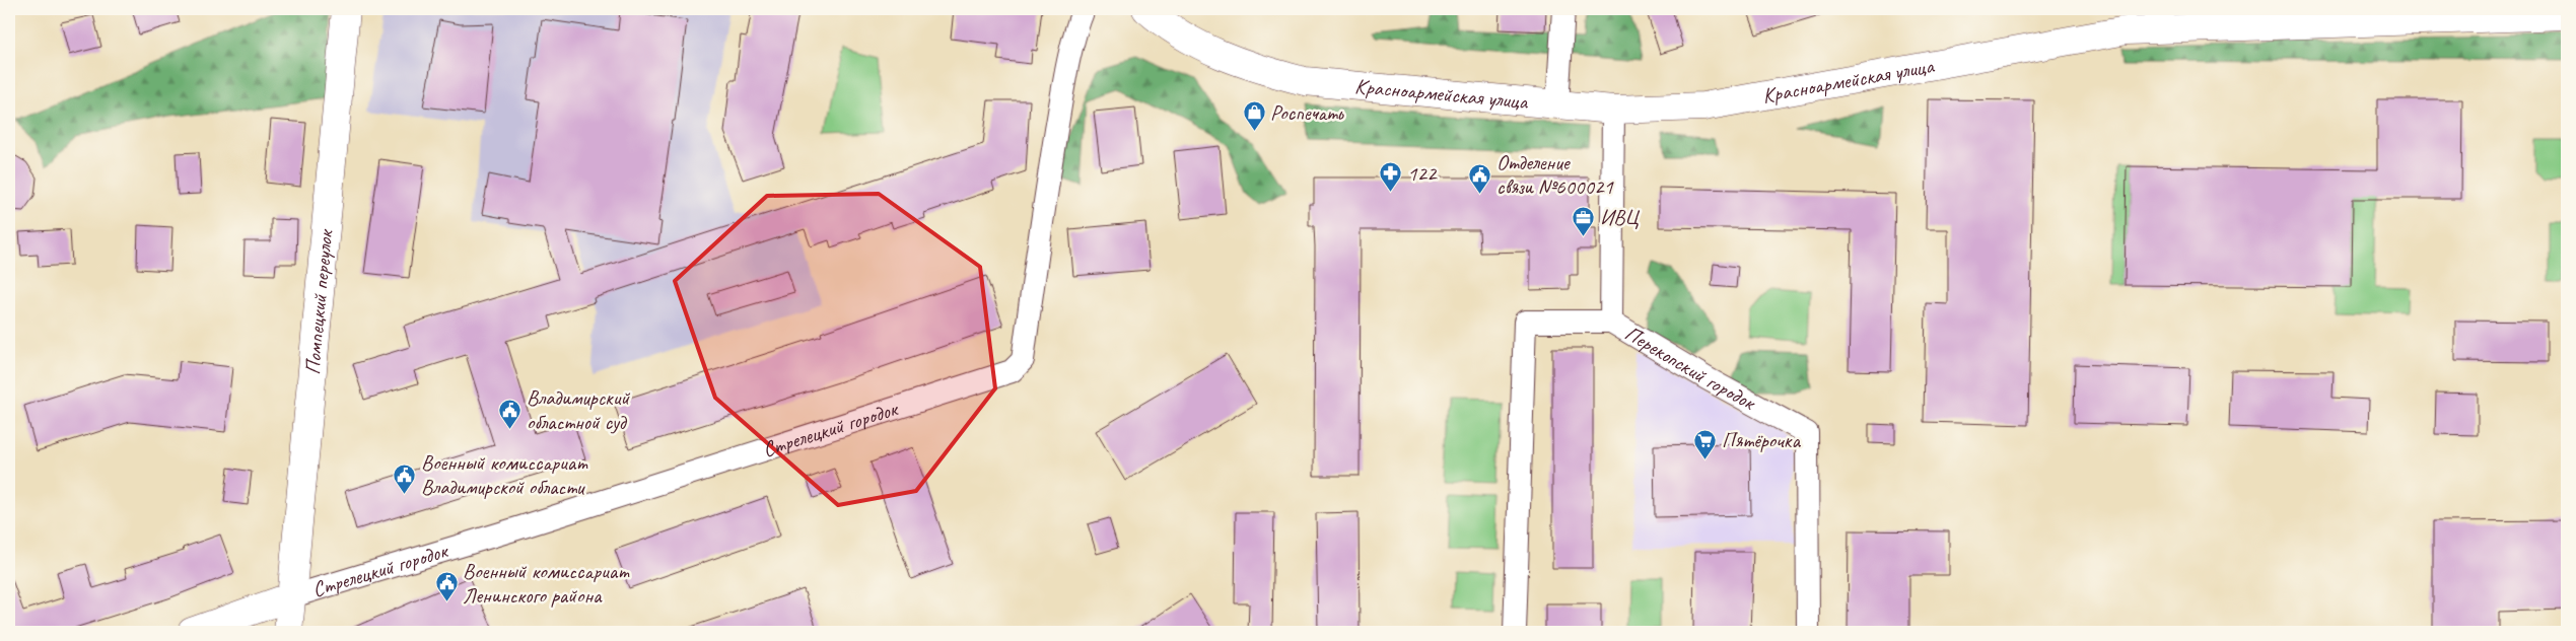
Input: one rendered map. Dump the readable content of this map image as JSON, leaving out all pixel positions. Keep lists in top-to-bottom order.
{
  "streets": {
    "street": [
      "Красноармейская улица",
      "Помпецкий переулок",
      "Перекопский городок",
      "Стрелецкий городок"
    ]
  },
  "crossings": [
    ["Красноармейская улица", "Перекопский городок"],
    ["Помпецкий переулок", "Стрелецкий городок"]
  ],
  "places": {
    "shop": ["Роспечать"],
    "pharmacy": ["122"],
    "public building": [
      "Отделение связи №600021",
      "Владимирский областной суд",
      "Военный комиссариат Владимирской области",
      "Военный комиссариат Ленинского района"
    ],
    "office": ["ИВЦ"],
    "supermarket": ["Пятёрочка"]
  }
}
